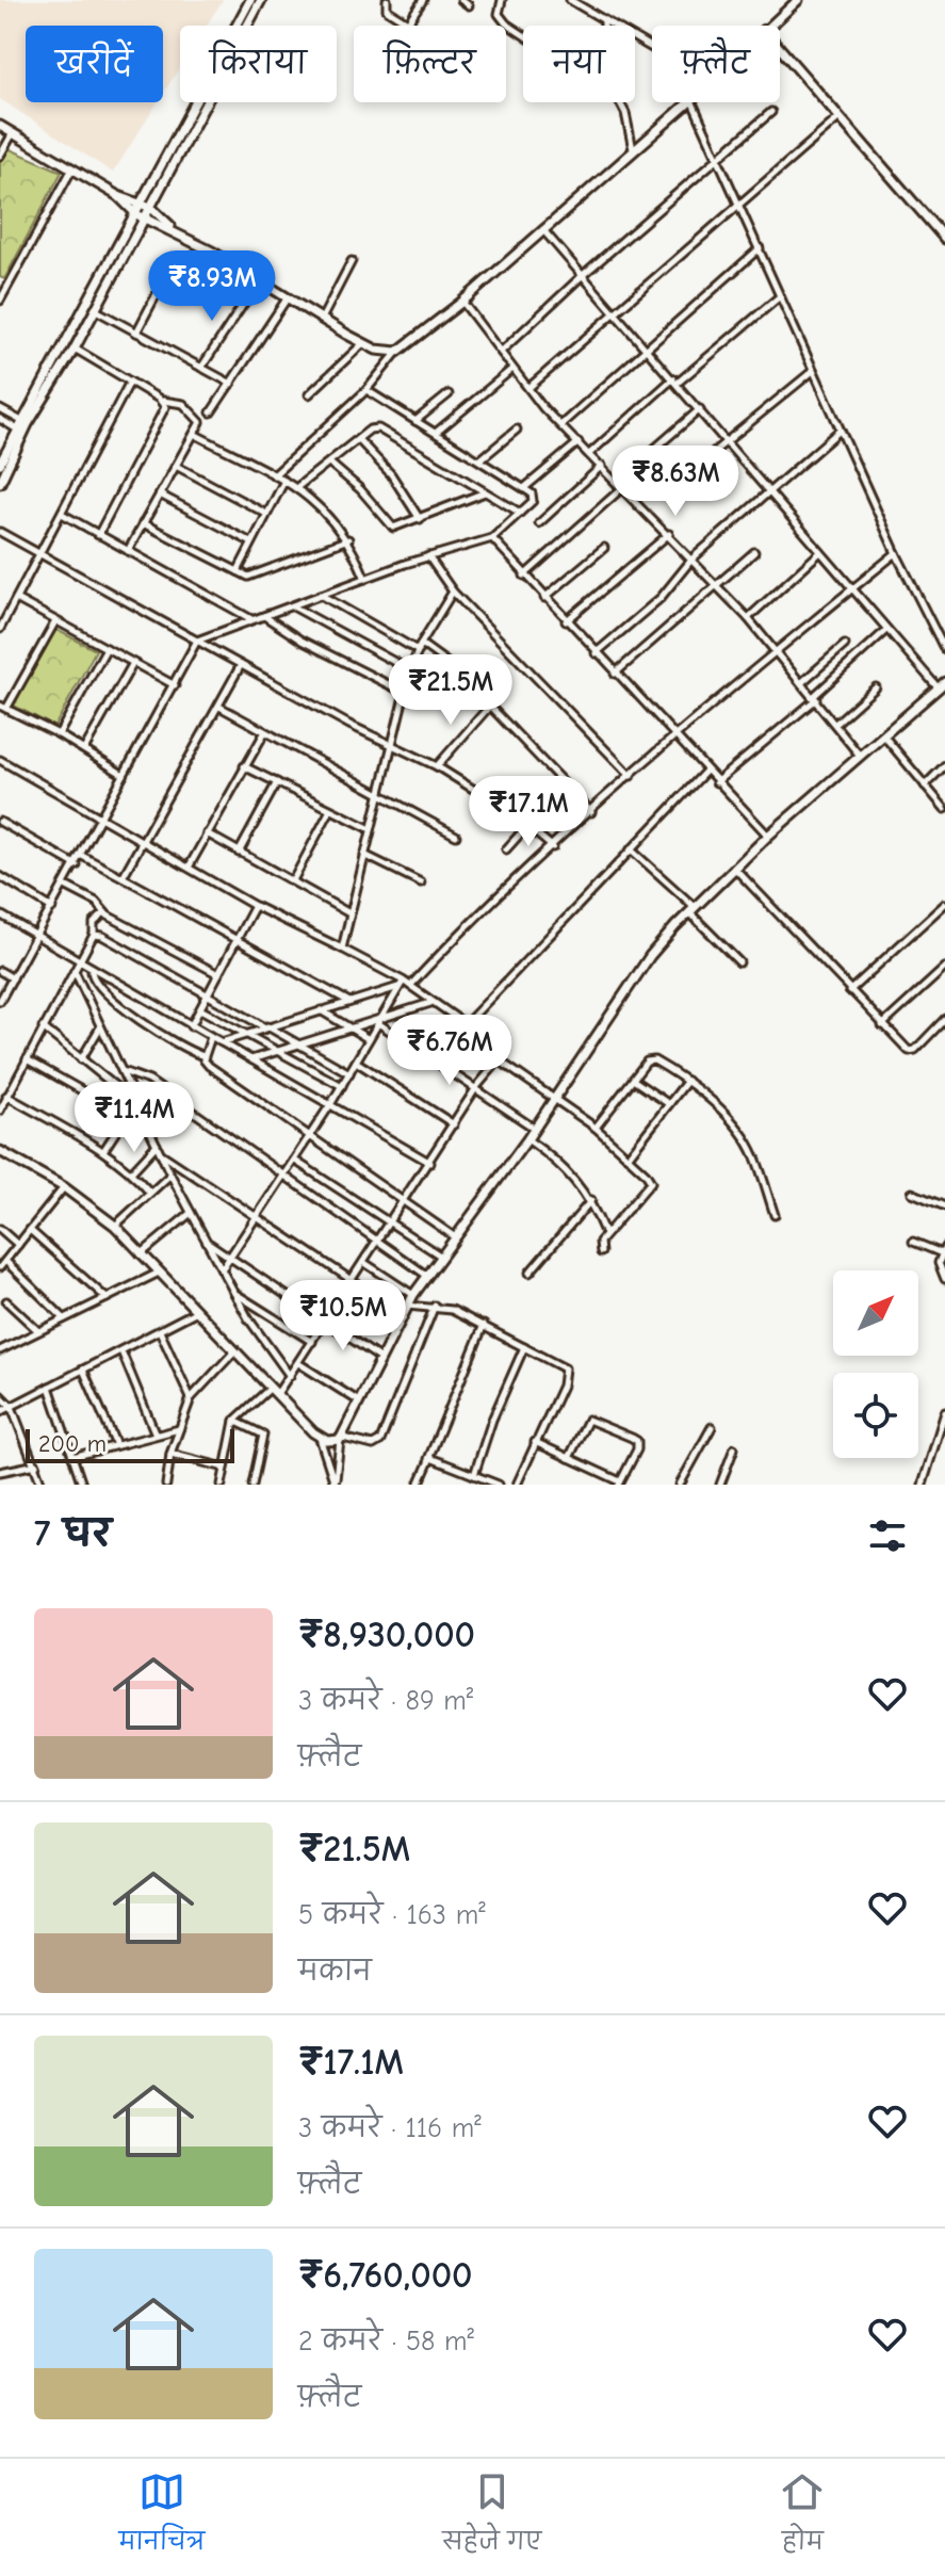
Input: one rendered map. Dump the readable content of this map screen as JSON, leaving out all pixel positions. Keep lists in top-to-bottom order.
{
  "scale_bar": "200 m",
  "north": "top right",
  "page": {
    "chip": [
      "खरीदें",
      "किराया",
      "फ़िल्टर",
      "नया",
      "फ़्लैट"
    ],
    "price": [
      "₹8.93M",
      "₹8.63M",
      "₹21.5M",
      "₹17.1M",
      "₹6.76M",
      "₹11.4M",
      "₹10.5M"
    ],
    "scale": "200 m",
    "heading": "7 घर",
    "list": [
      {
        "name": "₹8,930,000",
        "note": "3 कमरे · 89 m² · फ़्लैट"
      },
      {
        "name": "₹21.5M",
        "note": "5 कमरे · 163 m² · मकान"
      },
      {
        "name": "₹17.1M",
        "note": "3 कमरे · 116 m² · फ़्लैट"
      },
      {
        "name": "₹6,760,000",
        "note": "2 कमरे · 58 m² · फ़्लैट"
      }
    ],
    "tabs": ["मानचित्र", "सहेजे गए", "होम"]
  }
}
